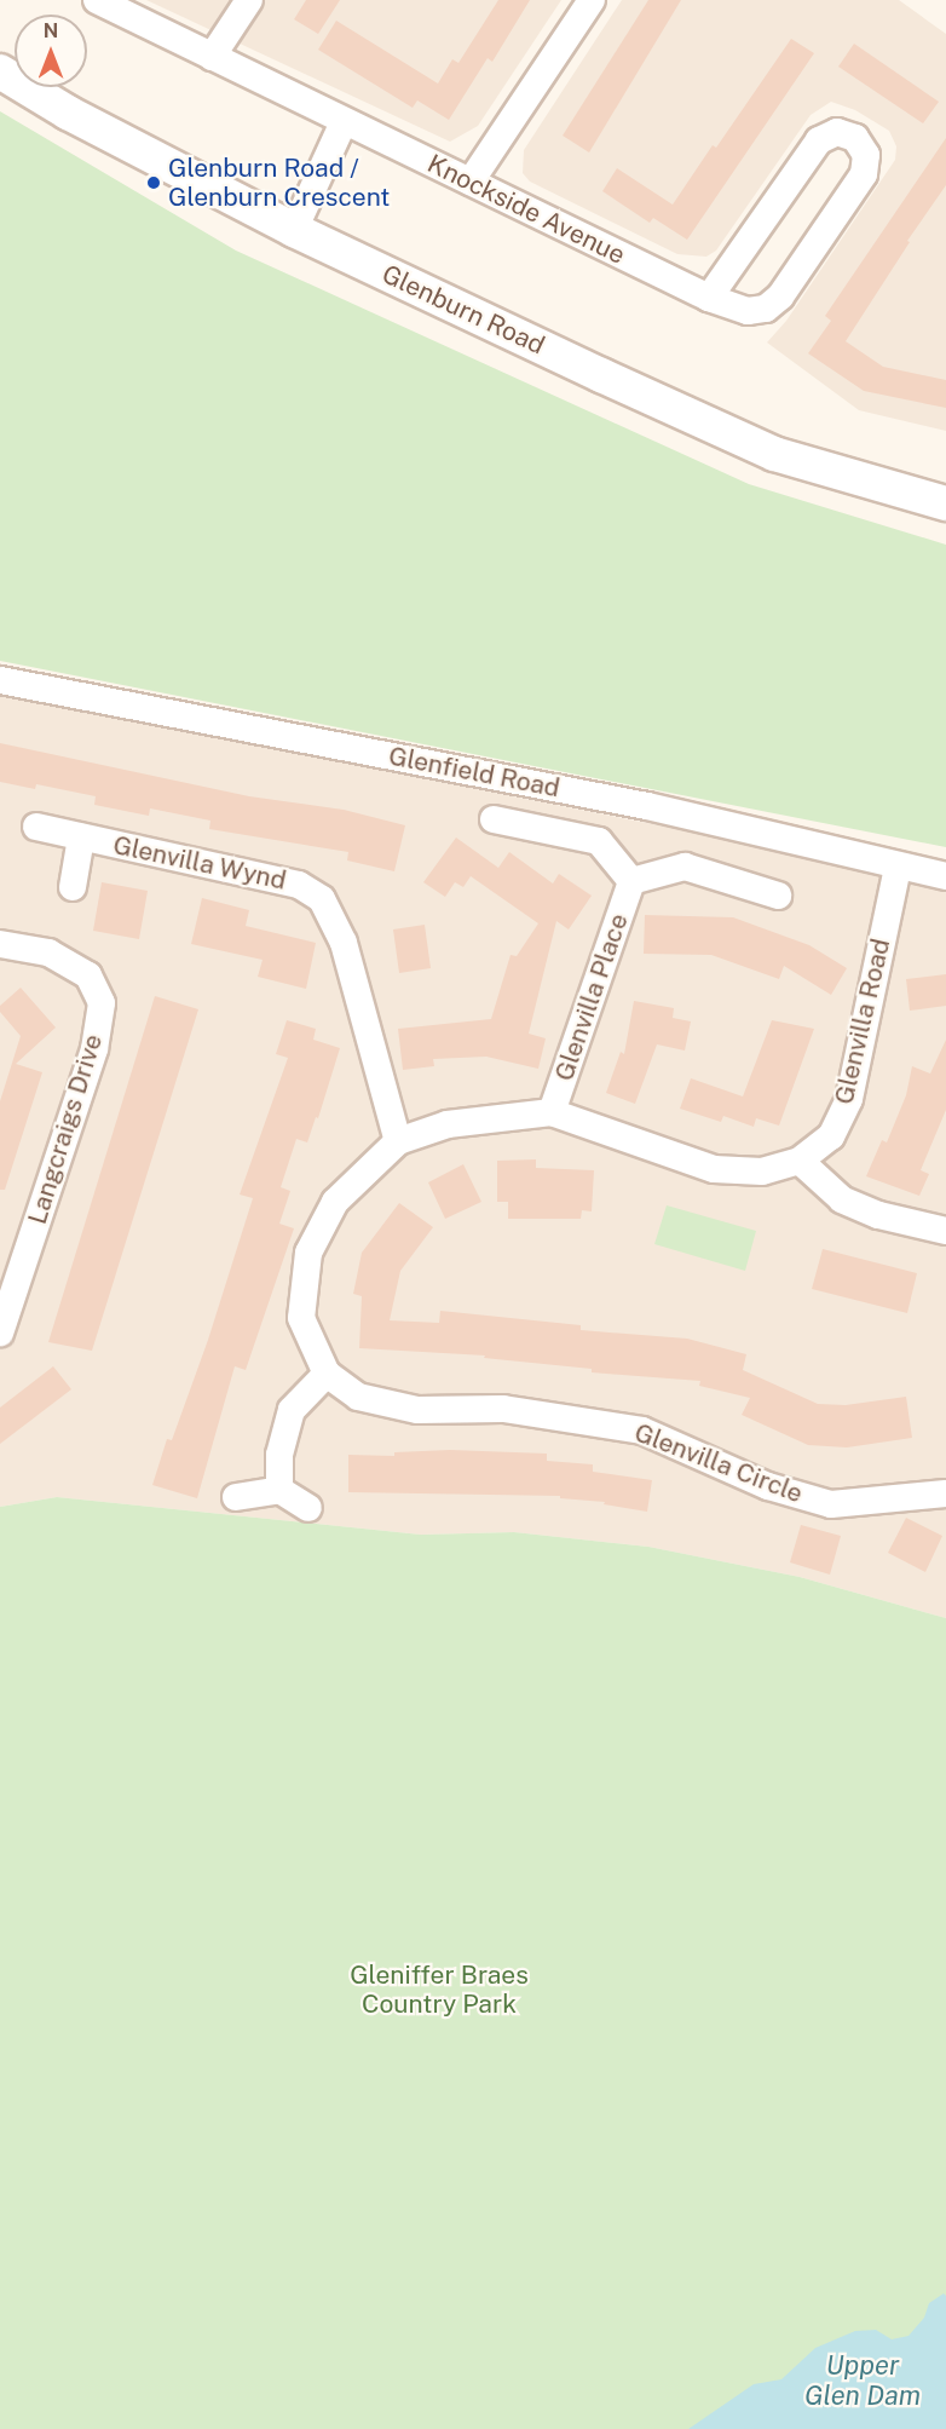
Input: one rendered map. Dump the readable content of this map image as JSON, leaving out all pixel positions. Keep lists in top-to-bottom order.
{
  "streets": {
    "street": [
      "Knockside Avenue",
      "Glenburn Road",
      "Glenfield Road",
      "Glenvilla Wynd",
      "Glenvilla Place",
      "Glenvilla Road",
      "Langcraigs Drive",
      "Glenvilla Circle"
    ]
  },
  "crossings": [
    ["Glenfield Road", "Glenvilla Road"],
    ["Glenvilla Wynd", "Glenvilla Circle"],
    ["Glenvilla Place", "Glenvilla Circle"],
    ["Glenvilla Road", "Glenvilla Circle"]
  ],
  "water": ["Upper Glen Dam"],
  "parks": ["Gleniffer Braes Country Park"],
  "places": ["Glenburn Road / Glenburn Crescent"],
  "north": "top"
}
